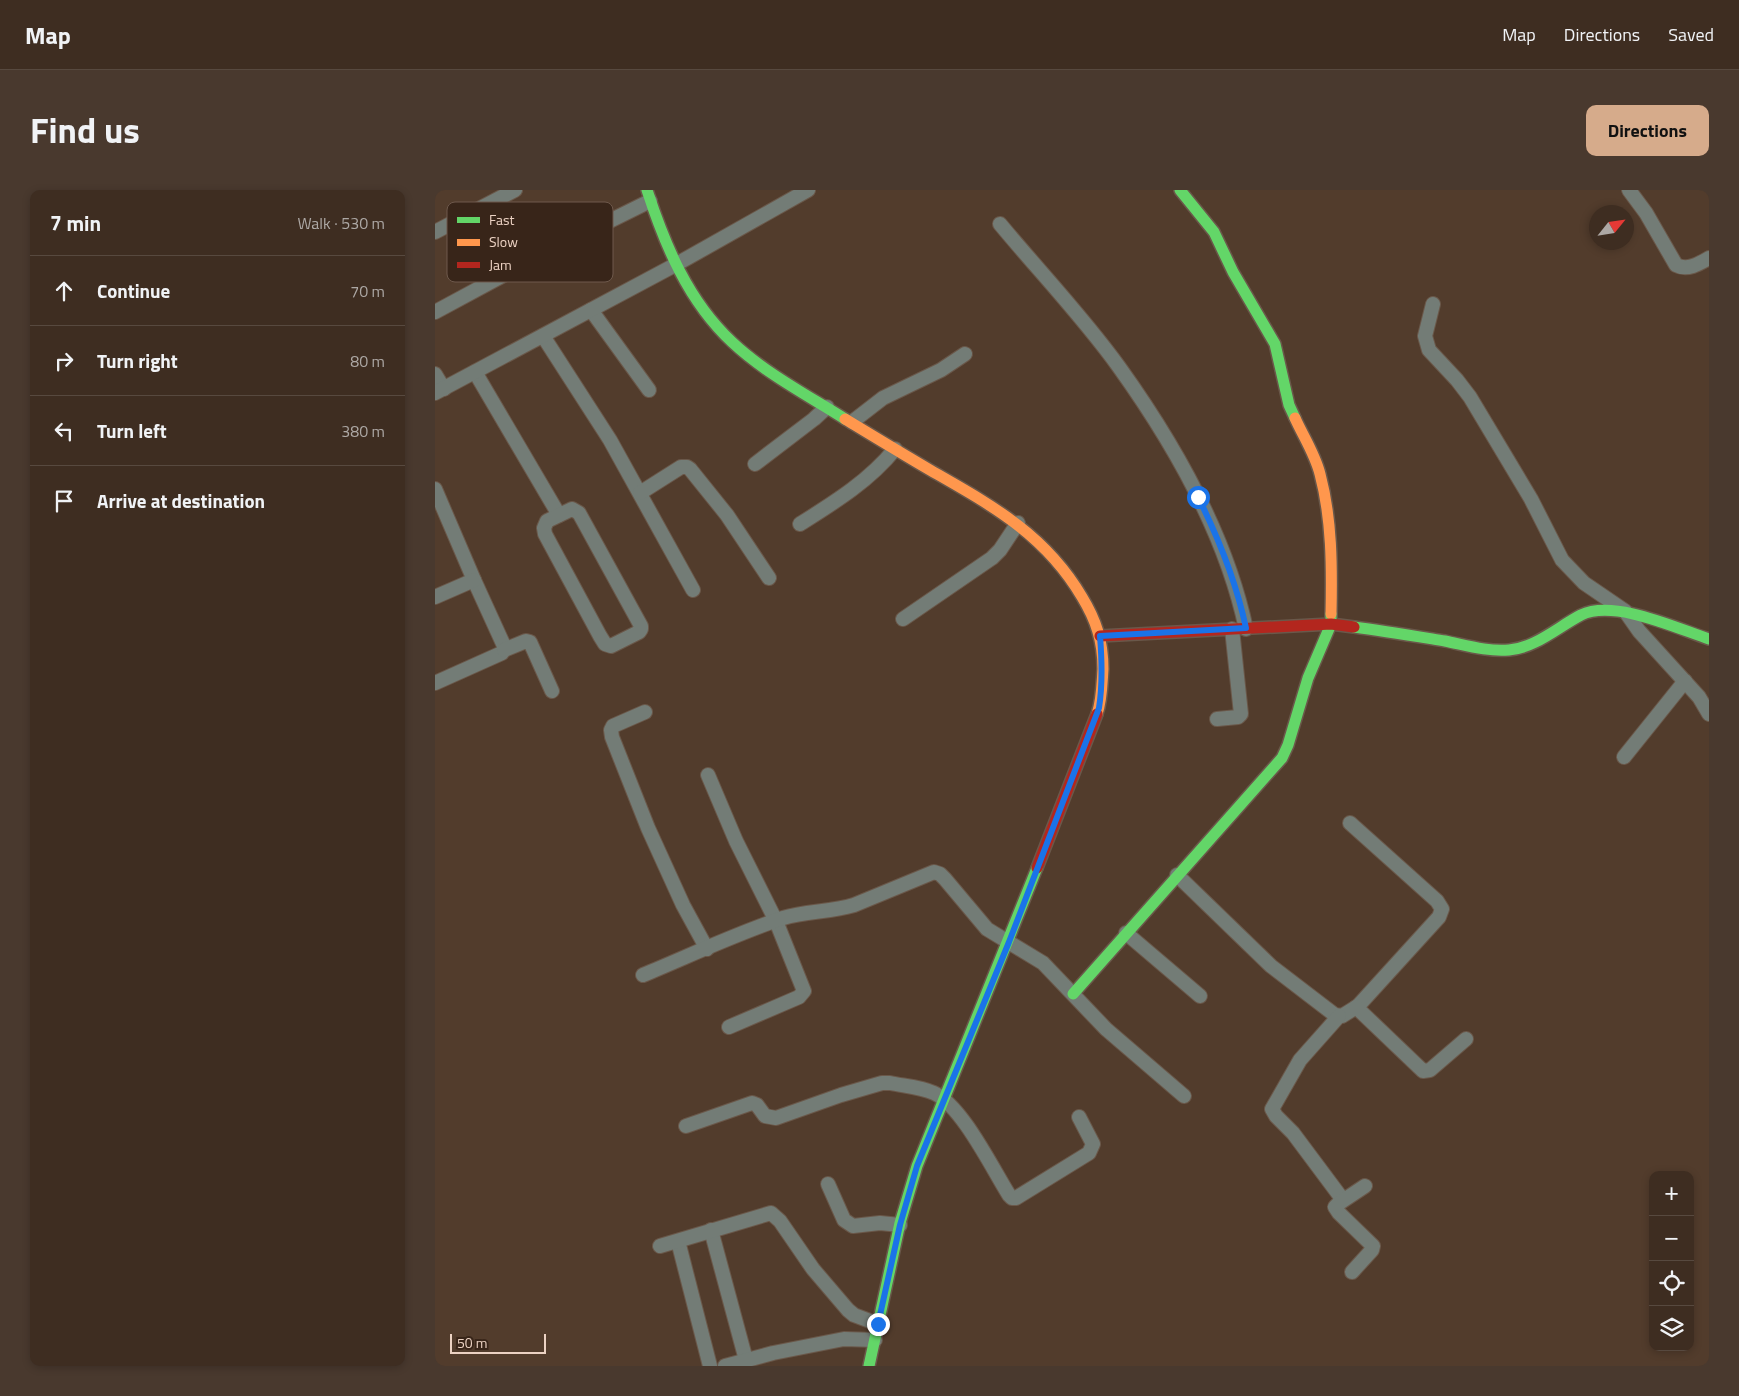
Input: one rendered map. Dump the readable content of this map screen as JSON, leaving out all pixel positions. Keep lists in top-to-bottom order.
{
  "legend": ["Fast", "Slow", "Jam"],
  "scale_bar": "50 m",
  "north": "top right",
  "page": {
    "header": "Map",
    "nav": ["Map", "Directions", "Saved"],
    "title": "Find us",
    "buttons": "Directions",
    "heading": ["7 min", "Walk · 530 m"],
    "list": [
      ["Continue", "70 m"],
      ["Turn right", "80 m"],
      ["Turn left", "380 m"],
      "Arrive at destination"
    ],
    "map_buttons": ["+", "−"],
    "scale": "50 m"
  }
}
